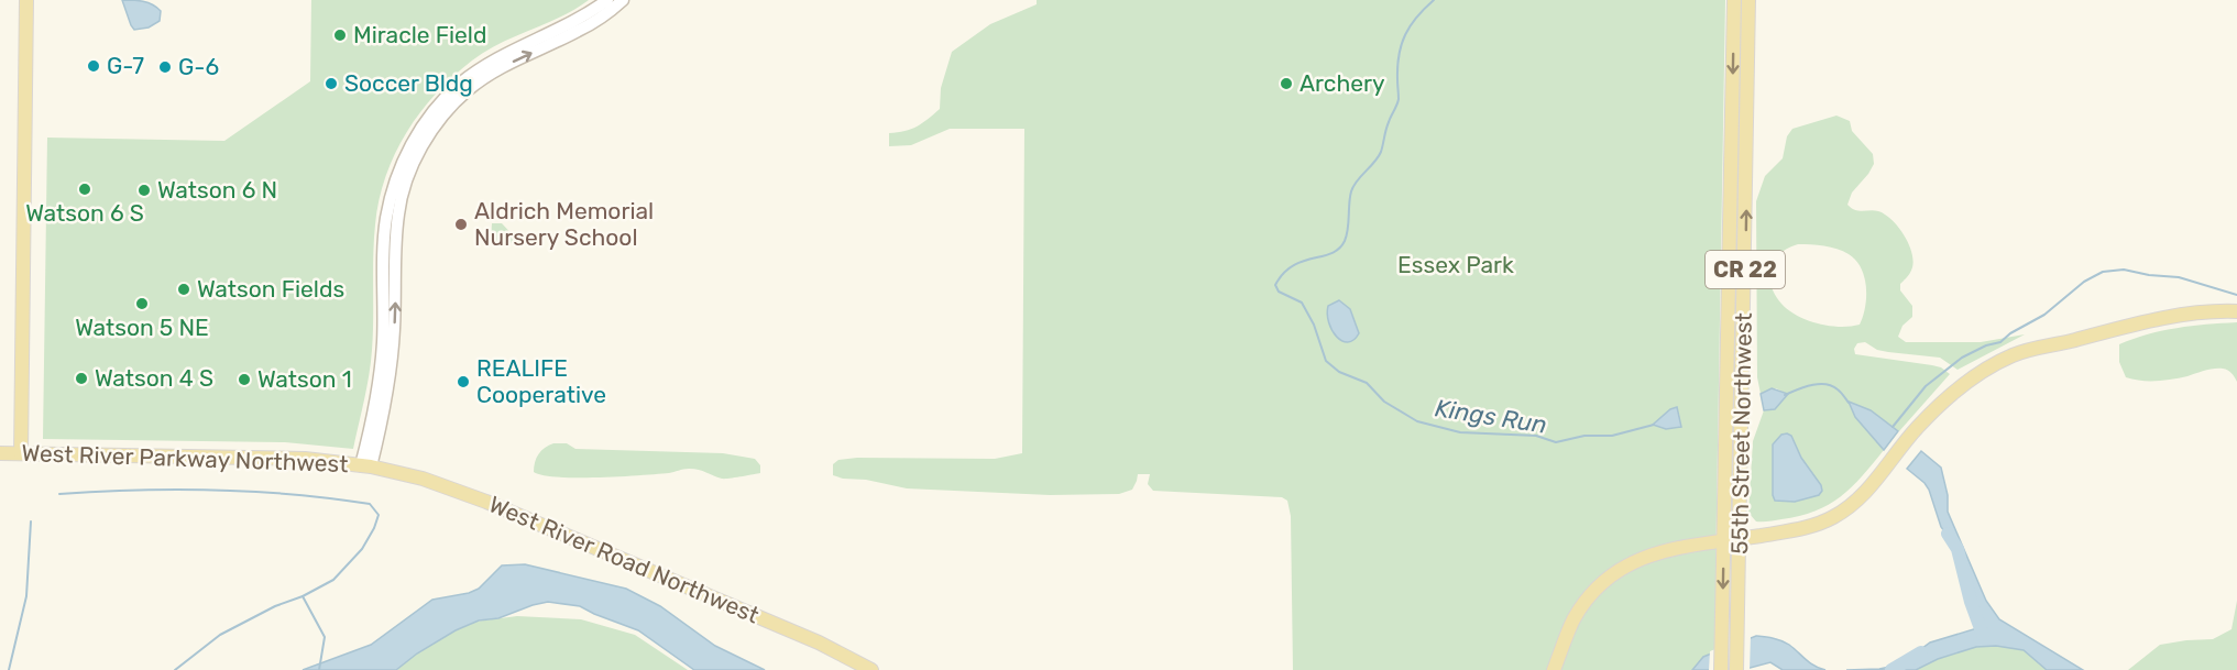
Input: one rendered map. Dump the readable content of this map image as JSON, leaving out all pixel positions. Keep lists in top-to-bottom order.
{
  "streets": {
    "main road": [
      "CR 22",
      "55th Street Northwest",
      "West River Parkway Northwest",
      "West River Road Northwest"
    ]
  },
  "crossings": [
    ["West River Parkway Northwest", "West River Road Northwest"]
  ],
  "water": ["Kings Run"],
  "parks": ["Essex Park"],
  "places": [
    "Miracle Field",
    "G-7",
    "G-6",
    "Soccer Bldg",
    "Archery",
    "Watson 6 S",
    "Watson 6 N",
    "Aldrich Memorial Nursery School",
    "Watson Fields",
    "Watson 5 NE",
    "Watson 4 S",
    "Watson 1",
    "REALIFE Cooperative"
  ]
}
